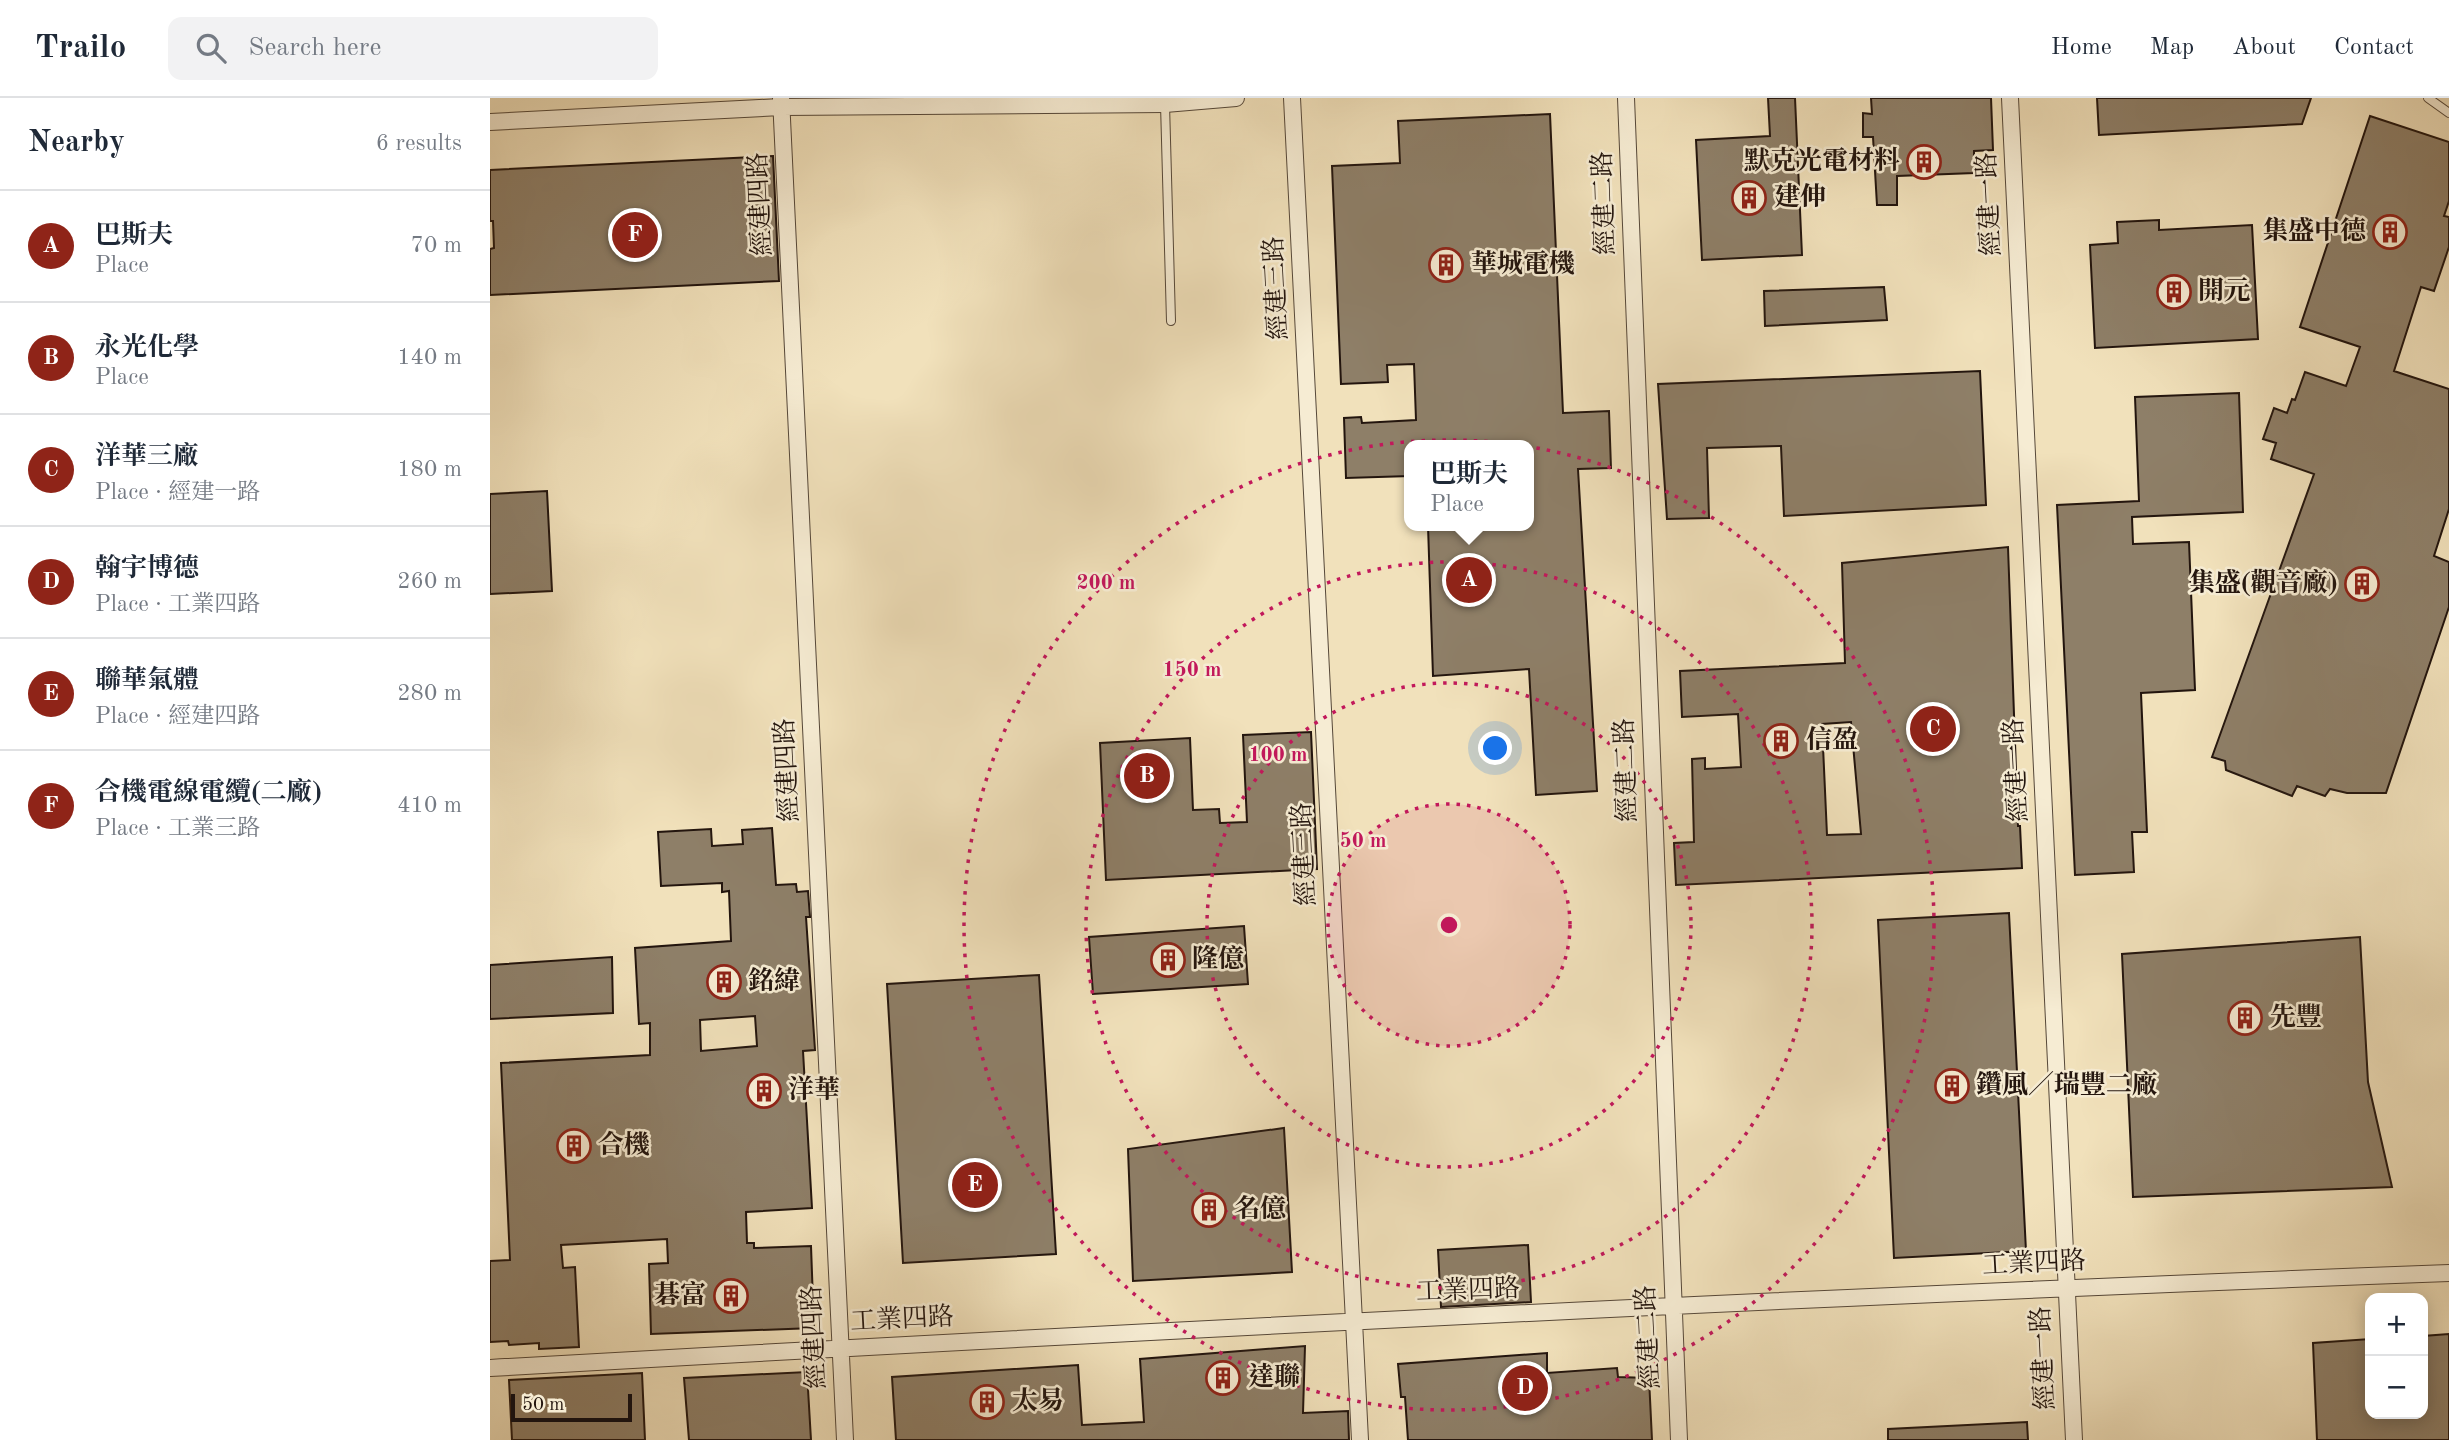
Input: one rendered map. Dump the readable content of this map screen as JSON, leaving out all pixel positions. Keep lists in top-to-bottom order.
{
  "streets": {
    "street": [
      "經建二路",
      "經建四路",
      "經建一路",
      "經建三路",
      "工業四路"
    ]
  },
  "crossings": [
    ["經建二路", "工業四路"],
    ["經建四路", "工業四路"],
    ["經建一路", "工業四路"],
    ["經建三路", "工業四路"]
  ],
  "places": {
    "building": [
      "默克光電材料",
      "建伸",
      "集盛中德",
      "華城電機",
      "開元",
      "集盛(觀音廠)",
      "信盈",
      "隆億",
      "銘緯",
      "先豐",
      "鑽風／瑞豐二廠",
      "洋華",
      "合機",
      "名億",
      "碁富",
      "達聯",
      "太易"
    ]
  },
  "scale_bar": "50 m",
  "page": {
    "header": "Trailo",
    "search": "Search here",
    "nav": [
      "Home",
      "Map",
      "About",
      "Contact"
    ],
    "heading": ["Nearby", "6 results"],
    "list": [
      {
        "mark": "A",
        "name": "巴斯夫",
        "note": "Place",
        "value": "70 m"
      },
      {
        "mark": "B",
        "name": "永光化學",
        "note": "Place",
        "value": "140 m"
      },
      {
        "mark": "C",
        "name": "洋華三廠",
        "note": "Place · 經建一路",
        "value": "180 m"
      },
      {
        "mark": "D",
        "name": "翰宇博德",
        "note": "Place · 工業四路",
        "value": "260 m"
      },
      {
        "mark": "E",
        "name": "聯華氣體",
        "note": "Place · 經建四路",
        "value": "280 m"
      },
      {
        "mark": "F",
        "name": "合機電線電纜(二廠)",
        "note": "Place · 工業三路",
        "value": "410 m"
      }
    ],
    "pins": [
      "F",
      "A",
      "C",
      "B",
      "E",
      "D"
    ],
    "popup": ["巴斯夫", "Place"],
    "map_buttons": ["+", "−"],
    "scale": "50 m"
  },
  "rings": [
    "200 m",
    "150 m",
    "100 m",
    "50 m"
  ]
}
